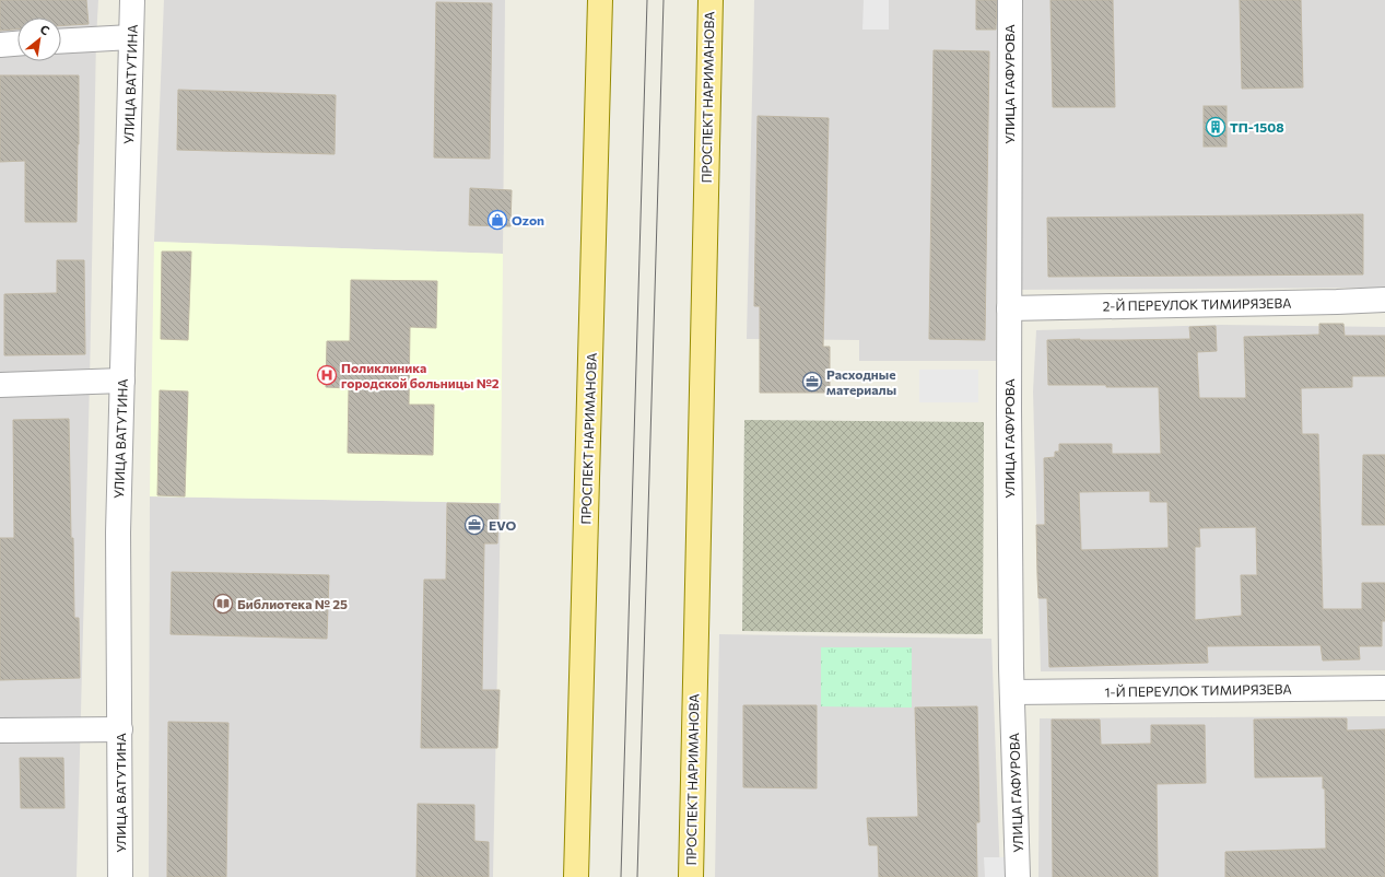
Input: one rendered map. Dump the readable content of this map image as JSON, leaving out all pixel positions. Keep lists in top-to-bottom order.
{
  "streets": {
    "main road": ["ПРОСПЕКТ НАРИМАНОВА"],
    "street": [
      "УЛИЦА ВАТУТИНА",
      "УЛИЦА ГАФУРОВА",
      "2-Й ПЕРЕУЛОК ТИМИРЯЗЕВА",
      "1-Й ПЕРЕУЛОК ТИМИРЯЗЕВА"
    ]
  },
  "crossings": [
    ["УЛИЦА ГАФУРОВА", "2-Й ПЕРЕУЛОК ТИМИРЯЗЕВА"],
    ["УЛИЦА ГАФУРОВА", "1-Й ПЕРЕУЛОК ТИМИРЯЗЕВА"]
  ],
  "places": {
    "building": ["ТП-1508"],
    "shop": ["Ozon"],
    "hospital": ["Поликлиника городской больницы №2"],
    "office": ["Расходные материалы", "EVO"],
    "library": ["Библиотека № 25"]
  },
  "north": "top right"
}
